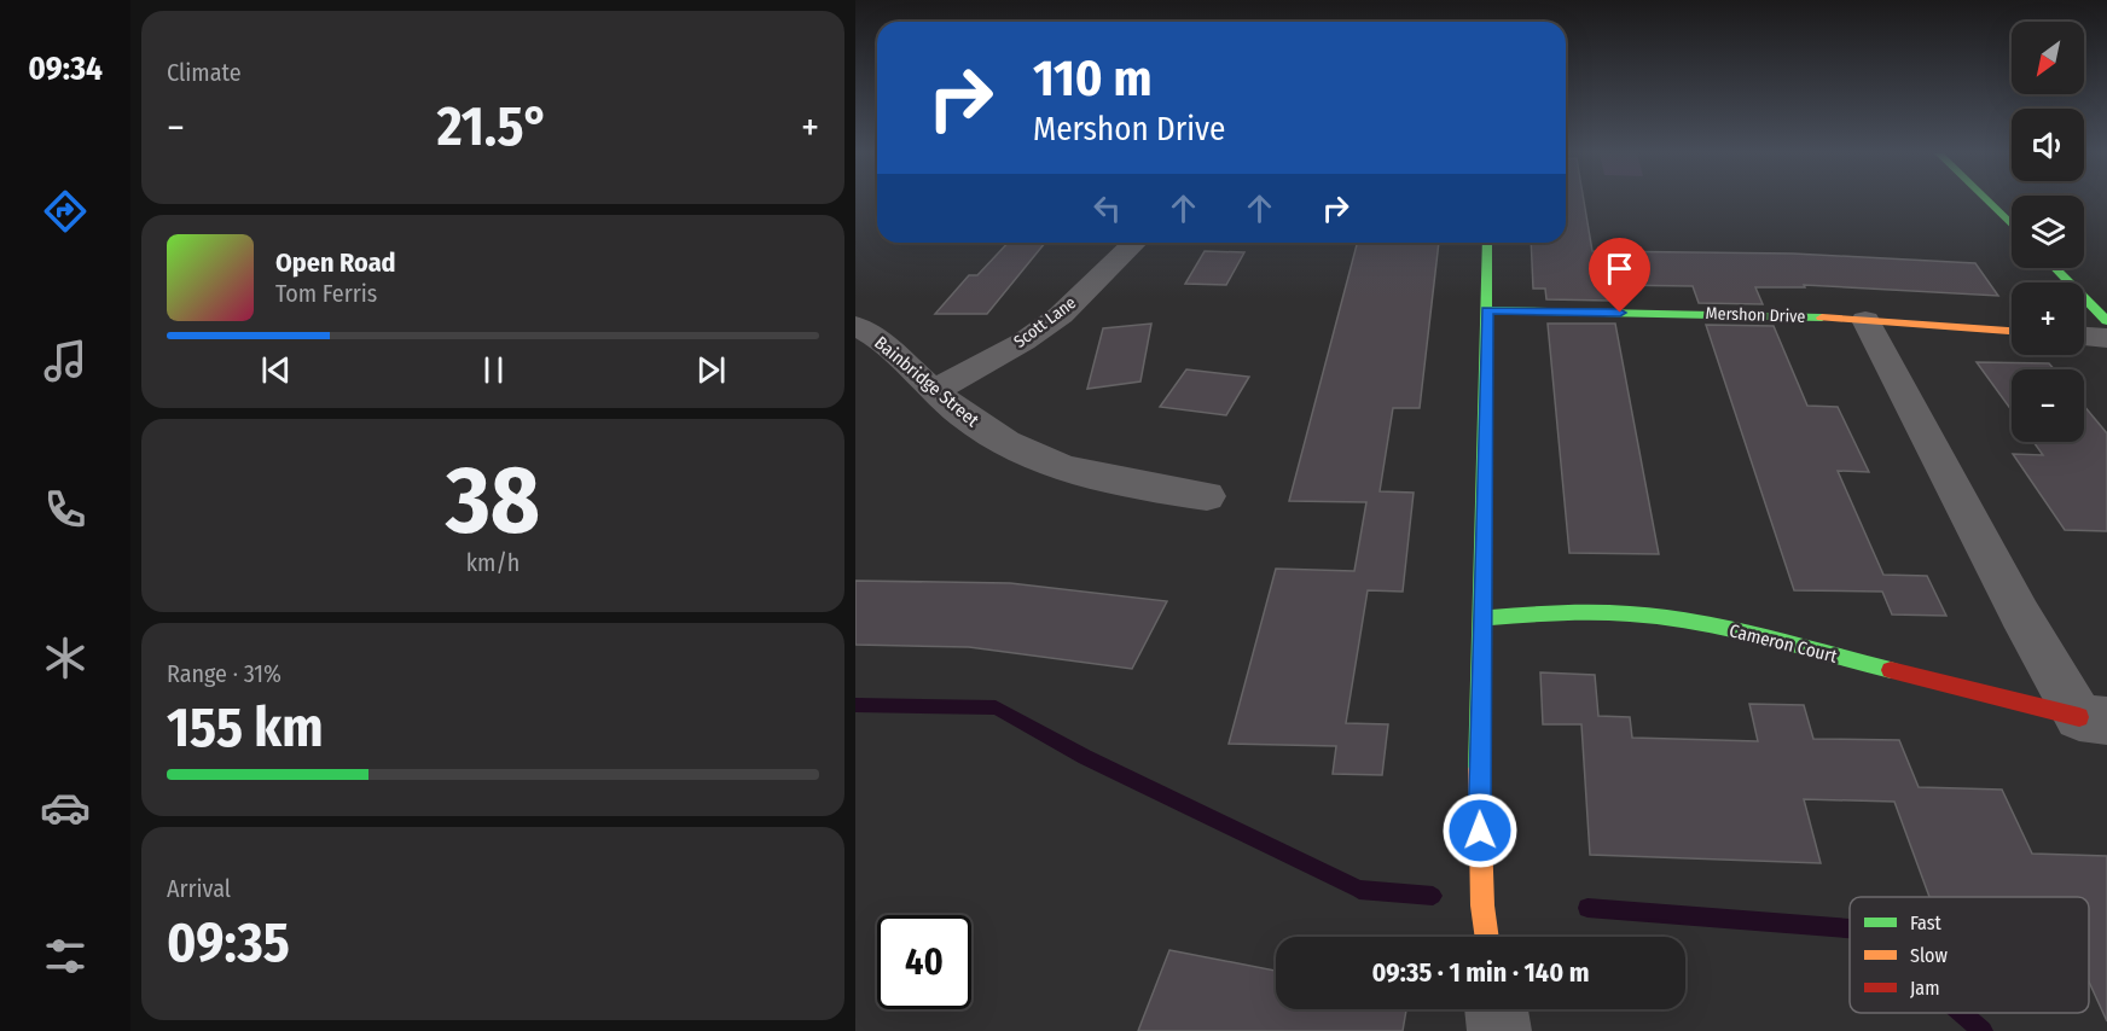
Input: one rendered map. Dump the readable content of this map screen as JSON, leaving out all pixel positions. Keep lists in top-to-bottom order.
{
  "streets": {
    "street": [
      "Mershon Drive",
      "Scott Lane",
      "Bainbridge Street",
      "Cameron Court"
    ]
  },
  "crossings": [
    ["Mershon Drive", "Cameron Court"],
    ["Scott Lane", "Bainbridge Street"]
  ],
  "legend": ["Fast", "Slow", "Jam"],
  "north": "bottom left",
  "page": {
    "tabs": "09:34",
    "tile": [
      "Climate",
      ["38", "km/h"],
      ["Range · 31%", "155 km"],
      ["Arrival", "09:35"]
    ],
    "map_buttons": ["+", "−"],
    "turn": ["110 m", "Mershon Drive"],
    "heat": ["−", "21.5°", "+"],
    "song": ["Open Road", "Tom Ferris"],
    "limit": "40",
    "trip": "09:35 · 1 min · 140 m"
  }
}
